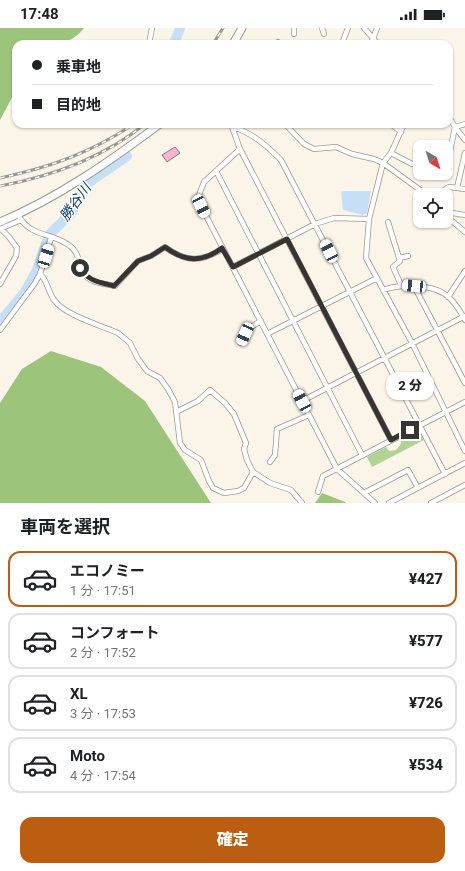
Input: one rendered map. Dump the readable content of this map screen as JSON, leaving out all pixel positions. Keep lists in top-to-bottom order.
{
  "water": ["勝谷川"],
  "north": "bottom right",
  "page": {
    "status": "17:48",
    "banner": ["乗車地", "目的地"],
    "bubble": "2 分",
    "heading": "車両を選択",
    "list": [
      {
        "name": "エコノミー",
        "note": "1 分 · 17:51",
        "value": "¥427"
      },
      {
        "name": "コンフォート",
        "note": "2 分 · 17:52",
        "value": "¥577"
      },
      {
        "name": "XL",
        "note": "3 分 · 17:53",
        "value": "¥726"
      },
      {
        "name": "Moto",
        "note": "4 分 · 17:54",
        "value": "¥534"
      }
    ],
    "buttons": "確定"
  }
}
